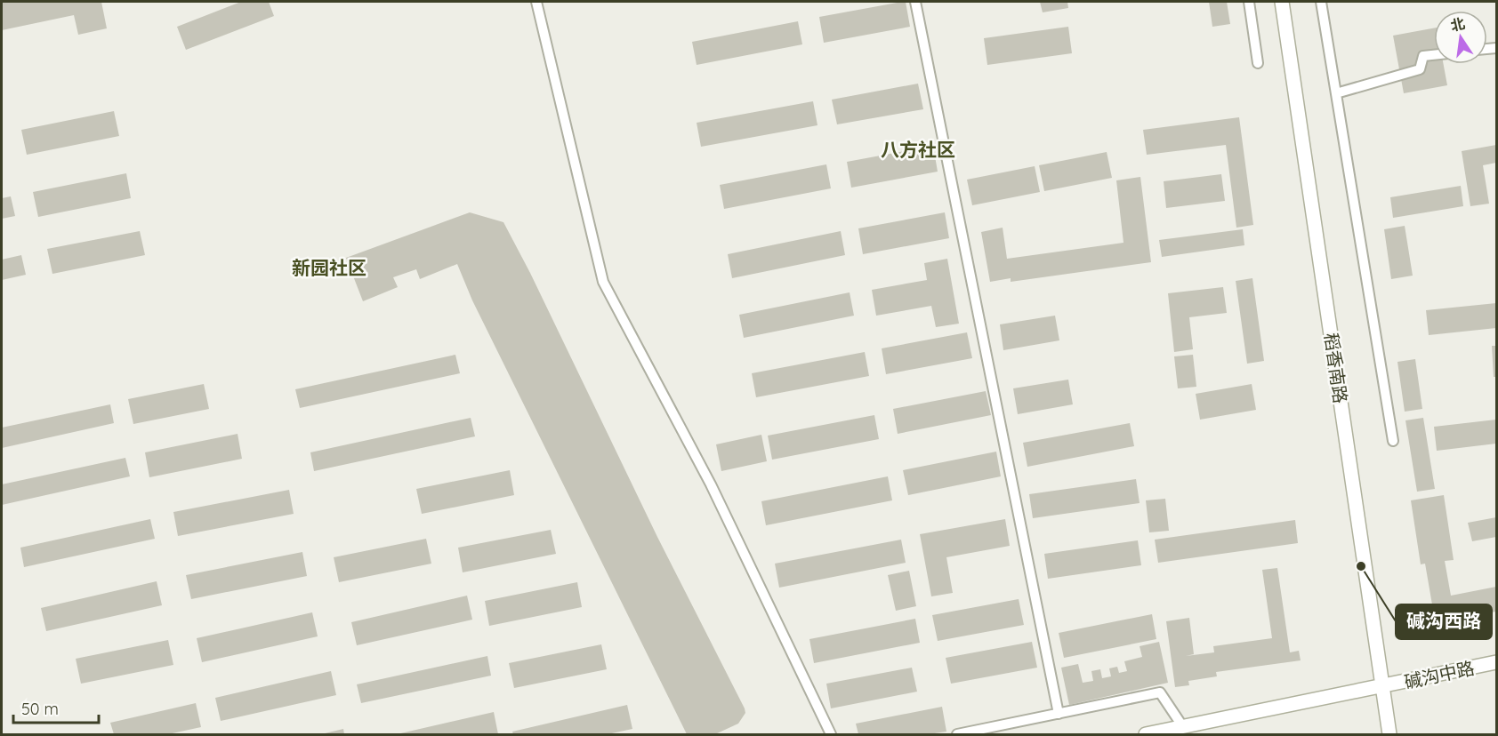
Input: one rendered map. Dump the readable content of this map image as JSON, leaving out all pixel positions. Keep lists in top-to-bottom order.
{
  "streets": {
    "main road": ["稻香南路", "碱沟中路"]
  },
  "crossings": [
    ["稻香南路", "碱沟中路"]
  ],
  "districts": ["八方社区", "新园社区"],
  "places": ["碱沟西路"],
  "scale_bar": "50 m",
  "north": "top"
}
